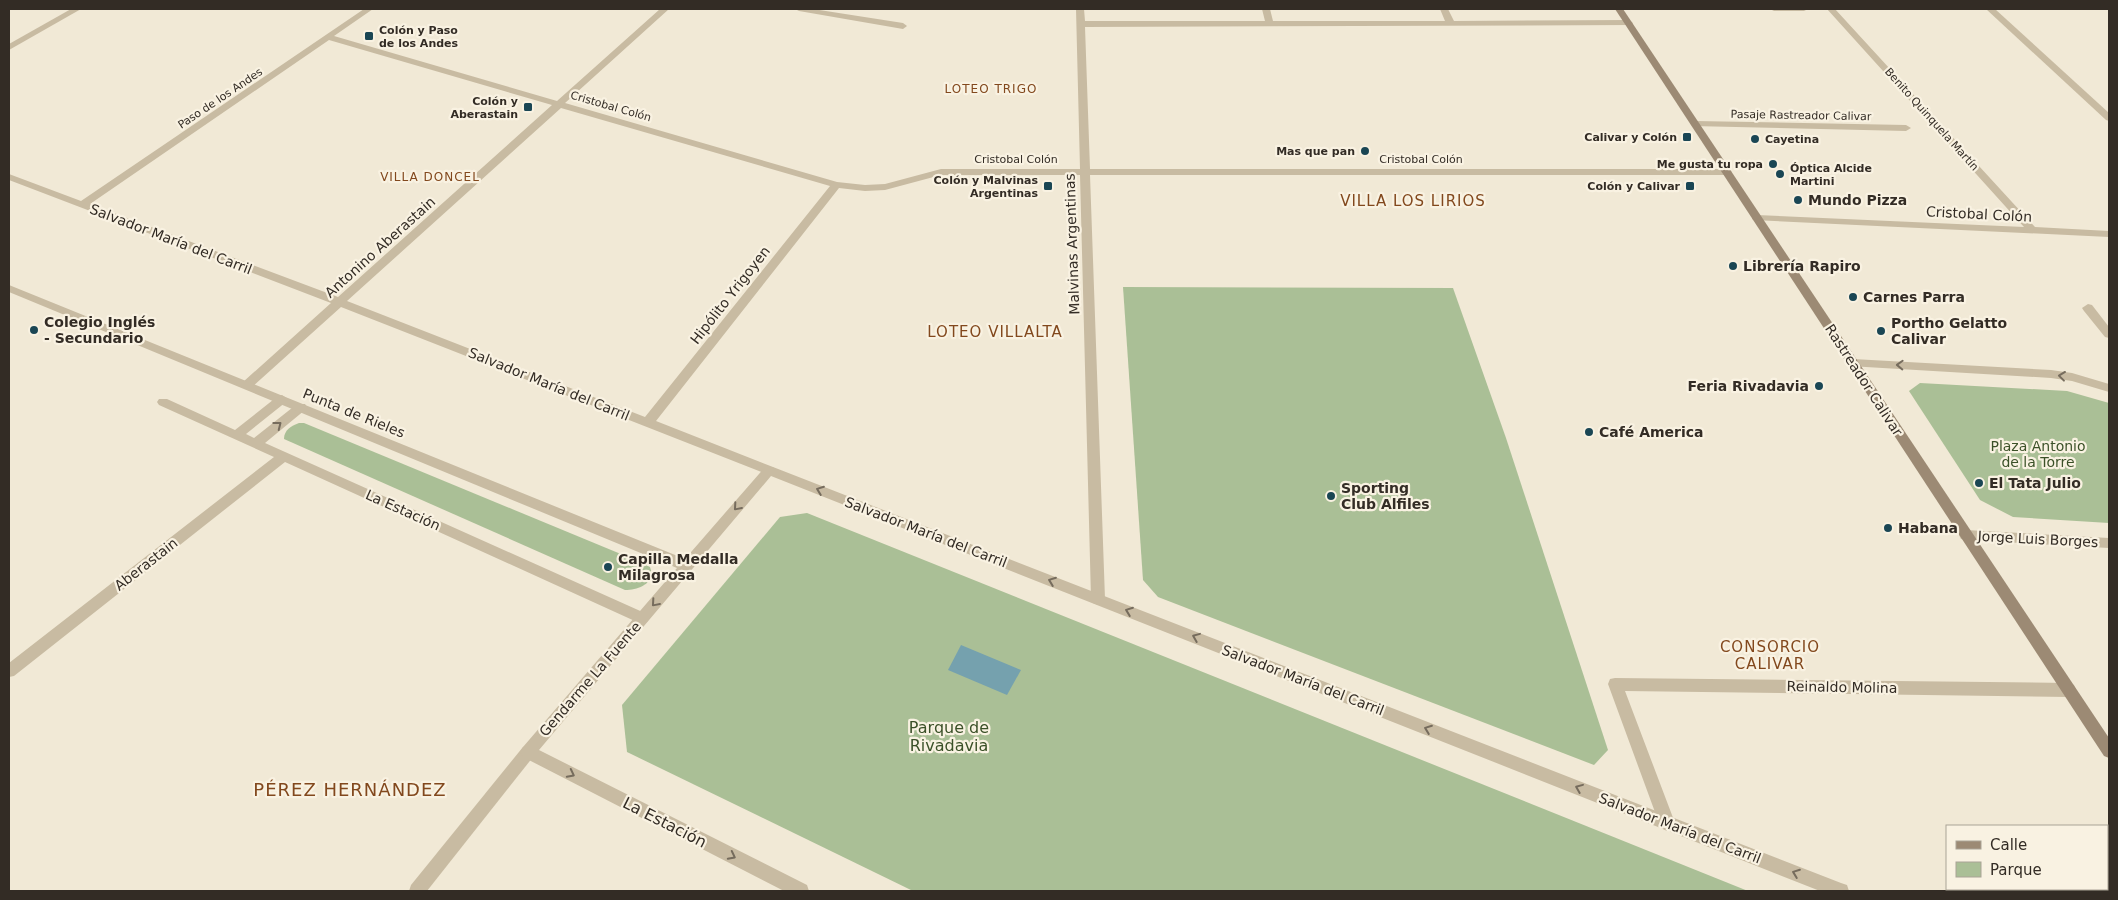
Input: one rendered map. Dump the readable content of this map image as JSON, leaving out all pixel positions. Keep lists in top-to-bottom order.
{
  "streets": {
    "main road": ["Rastreador Calivar"],
    "street": [
      "Paso de los Andes",
      "Cristobal Colón",
      "Pasaje Rastreador Calivar",
      "Benito Quinquela Martín",
      "Salvador María del Carril",
      "Malvinas Argentinas",
      "Antonino Aberastain",
      "Hipólito Yrigoyen",
      "Punta de Rieles",
      "La Estación",
      "Jorge Luis Borges",
      "Aberastain",
      "Gendarme La Fuente",
      "Reinaldo Molina"
    ]
  },
  "crossings": [
    ["Paso de los Andes", "Cristobal Colón"],
    ["Paso de los Andes", "Salvador María del Carril"],
    ["Cristobal Colón", "Benito Quinquela Martín"],
    ["Cristobal Colón", "Malvinas Argentinas"],
    ["Cristobal Colón", "Antonino Aberastain"],
    ["Cristobal Colón", "Hipólito Yrigoyen"],
    ["Cristobal Colón", "Rastreador Calivar"],
    ["Pasaje Rastreador Calivar", "Rastreador Calivar"],
    ["Salvador María del Carril", "Malvinas Argentinas"],
    ["Salvador María del Carril", "Antonino Aberastain"],
    ["Salvador María del Carril", "Hipólito Yrigoyen"],
    ["Salvador María del Carril", "Gendarme La Fuente"],
    ["Salvador María del Carril", "Reinaldo Molina"],
    ["Antonino Aberastain", "Punta de Rieles"],
    ["Rastreador Calivar", "Jorge Luis Borges"],
    ["Rastreador Calivar", "Reinaldo Molina"],
    ["Punta de Rieles", "Gendarme La Fuente"],
    ["La Estación", "Aberastain"],
    ["La Estación", "Gendarme La Fuente"]
  ],
  "one_way": ["Salvador María del Carril", "La Estación", "Gendarme La Fuente"],
  "districts": [
    "LOTEO TRIGO",
    "VILLA DONCEL",
    "VILLA LOS LIRIOS",
    "LOTEO VILLALTA",
    "CONSORCIO CALIVAR",
    "PÉREZ HERNÁNDEZ"
  ],
  "parks": ["Plaza Antonio de la Torre", "Parque de Rivadavia"],
  "places": {
    "transit": [
      "Colón y Paso de los Andes",
      "Colón y Aberastain",
      "Calivar y Colón",
      "Colón y Malvinas Argentinas",
      "Colón y Calivar"
    ],
    "other": [
      "Cayetina",
      "Mas que pan",
      "Me gusta tu ropa",
      "Óptica Alcide Martini",
      "Mundo Pizza",
      "Librería Rapiro",
      "Carnes Parra",
      "Colegio Inglés - Secundario",
      "Portho Gelatto Calivar",
      "Feria Rivadavia",
      "Café America",
      "El Tata Julio",
      "Sporting Club Alfiles",
      "Habana",
      "Capilla Medalla Milagrosa"
    ]
  },
  "legend": ["Calle", "Parque"]
}
